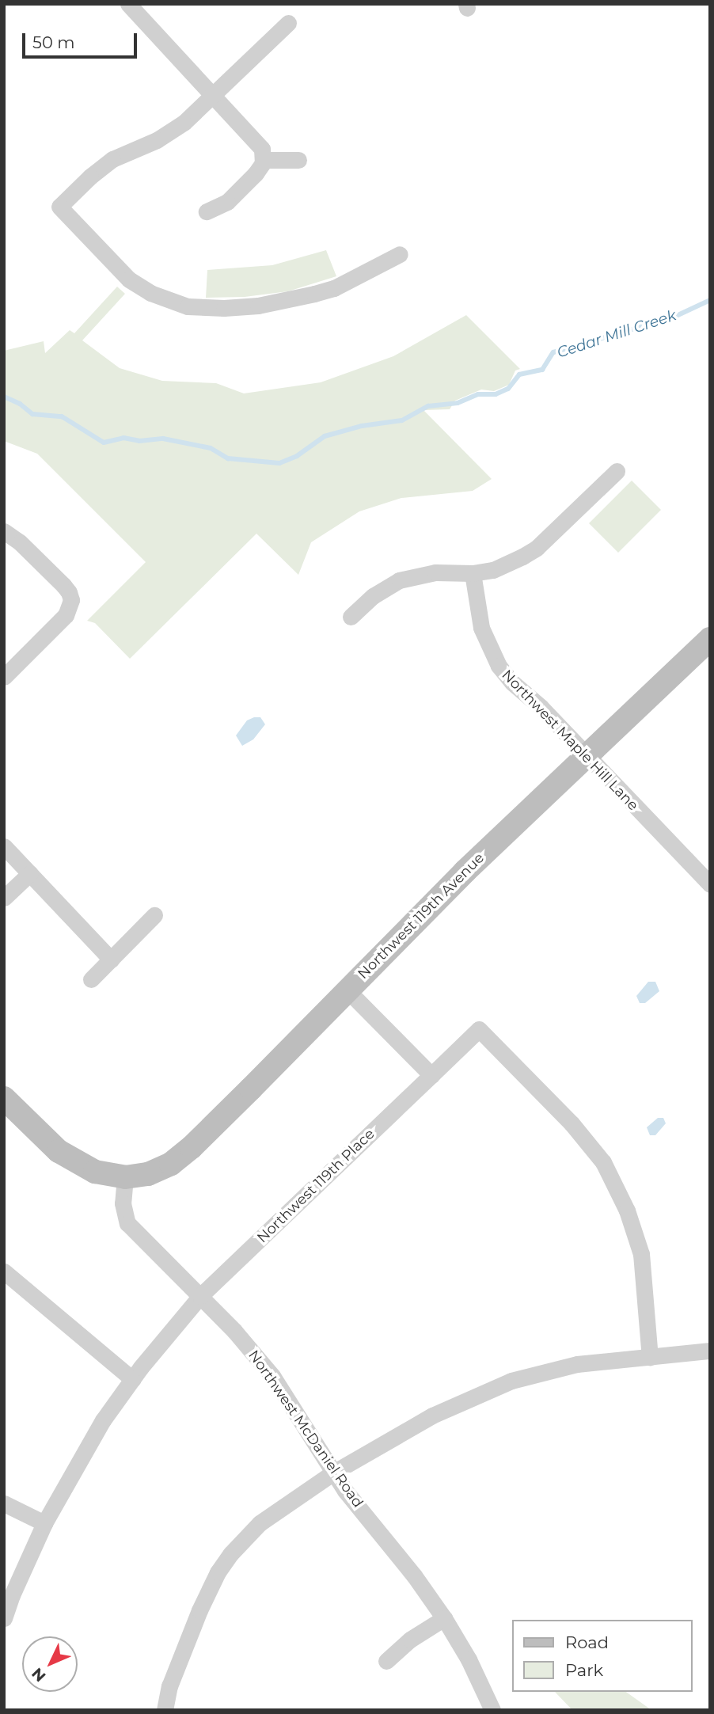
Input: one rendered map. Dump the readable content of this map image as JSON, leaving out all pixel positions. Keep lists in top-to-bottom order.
{
  "streets": {
    "street": [
      "Northwest Maple Hill Lane",
      "Northwest 119th Avenue",
      "Northwest 119th Place",
      "Northwest McDaniel Road"
    ]
  },
  "crossings": [
    ["Northwest Maple Hill Lane", "Northwest 119th Avenue"],
    ["Northwest 119th Avenue", "Northwest McDaniel Road"],
    ["Northwest 119th Place", "Northwest McDaniel Road"]
  ],
  "water": ["Cedar Mill Creek"],
  "legend": ["Road", "Park"],
  "scale_bar": "50 m",
  "north": "bottom left"
}
